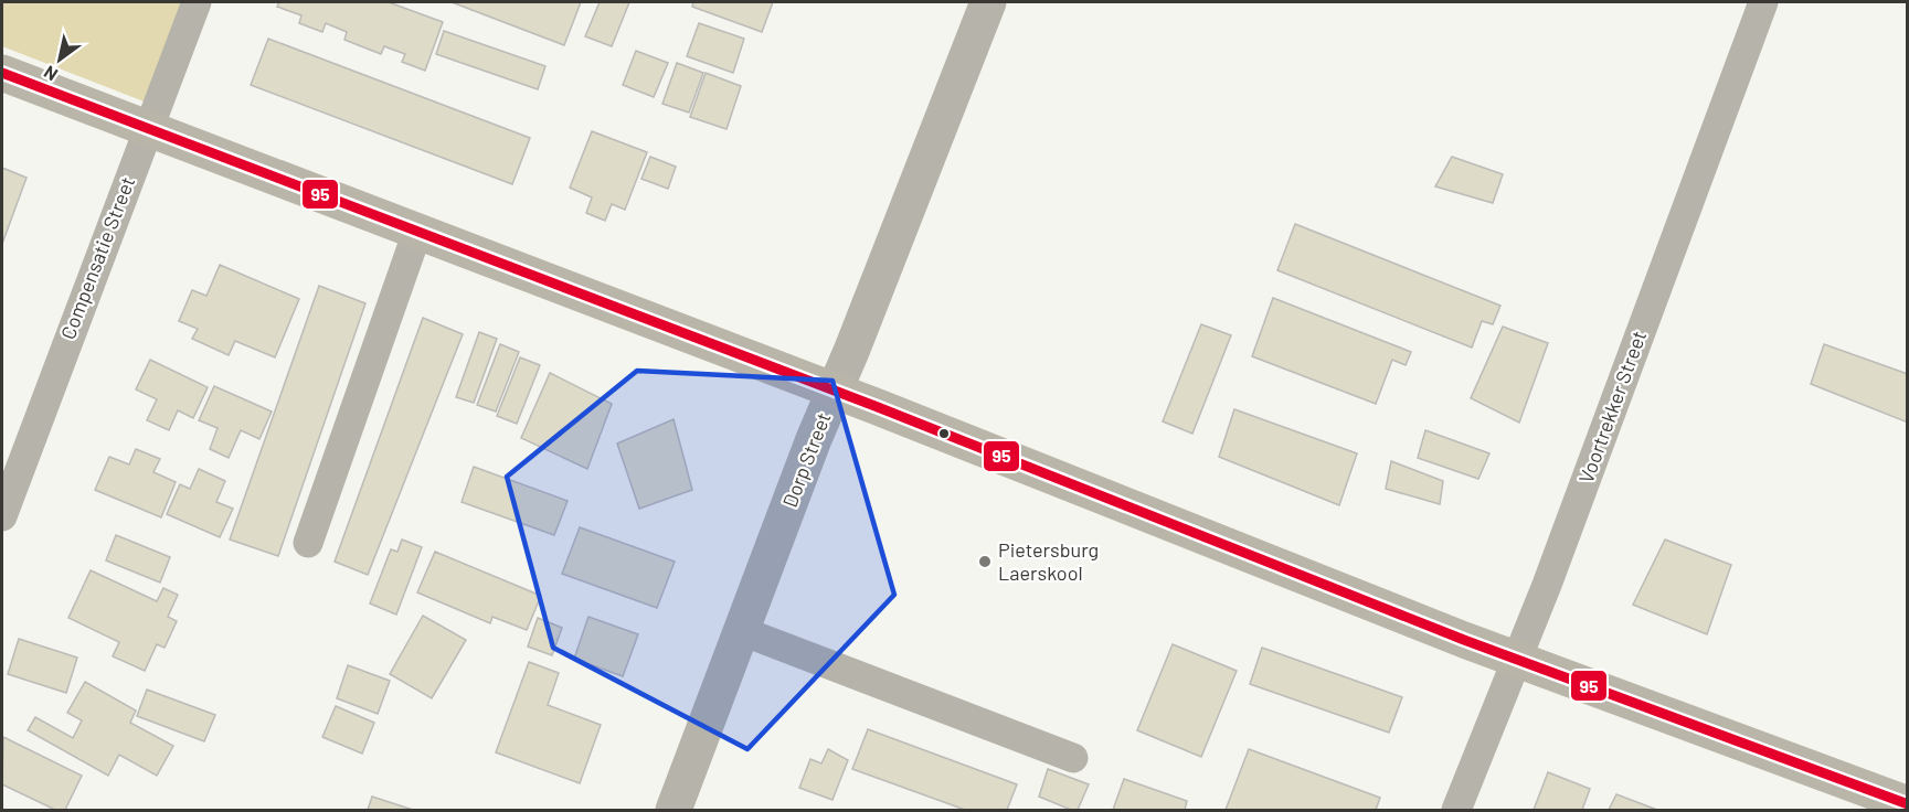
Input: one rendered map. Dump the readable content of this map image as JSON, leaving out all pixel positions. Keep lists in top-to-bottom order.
{
  "streets": {
    "street": ["Compensatie Street", "Voortrekker Street", "Dorp Street"]
  },
  "places": ["Pietersburg Laerskool"],
  "lines": ["transit line 95"],
  "north": "bottom left"
}
